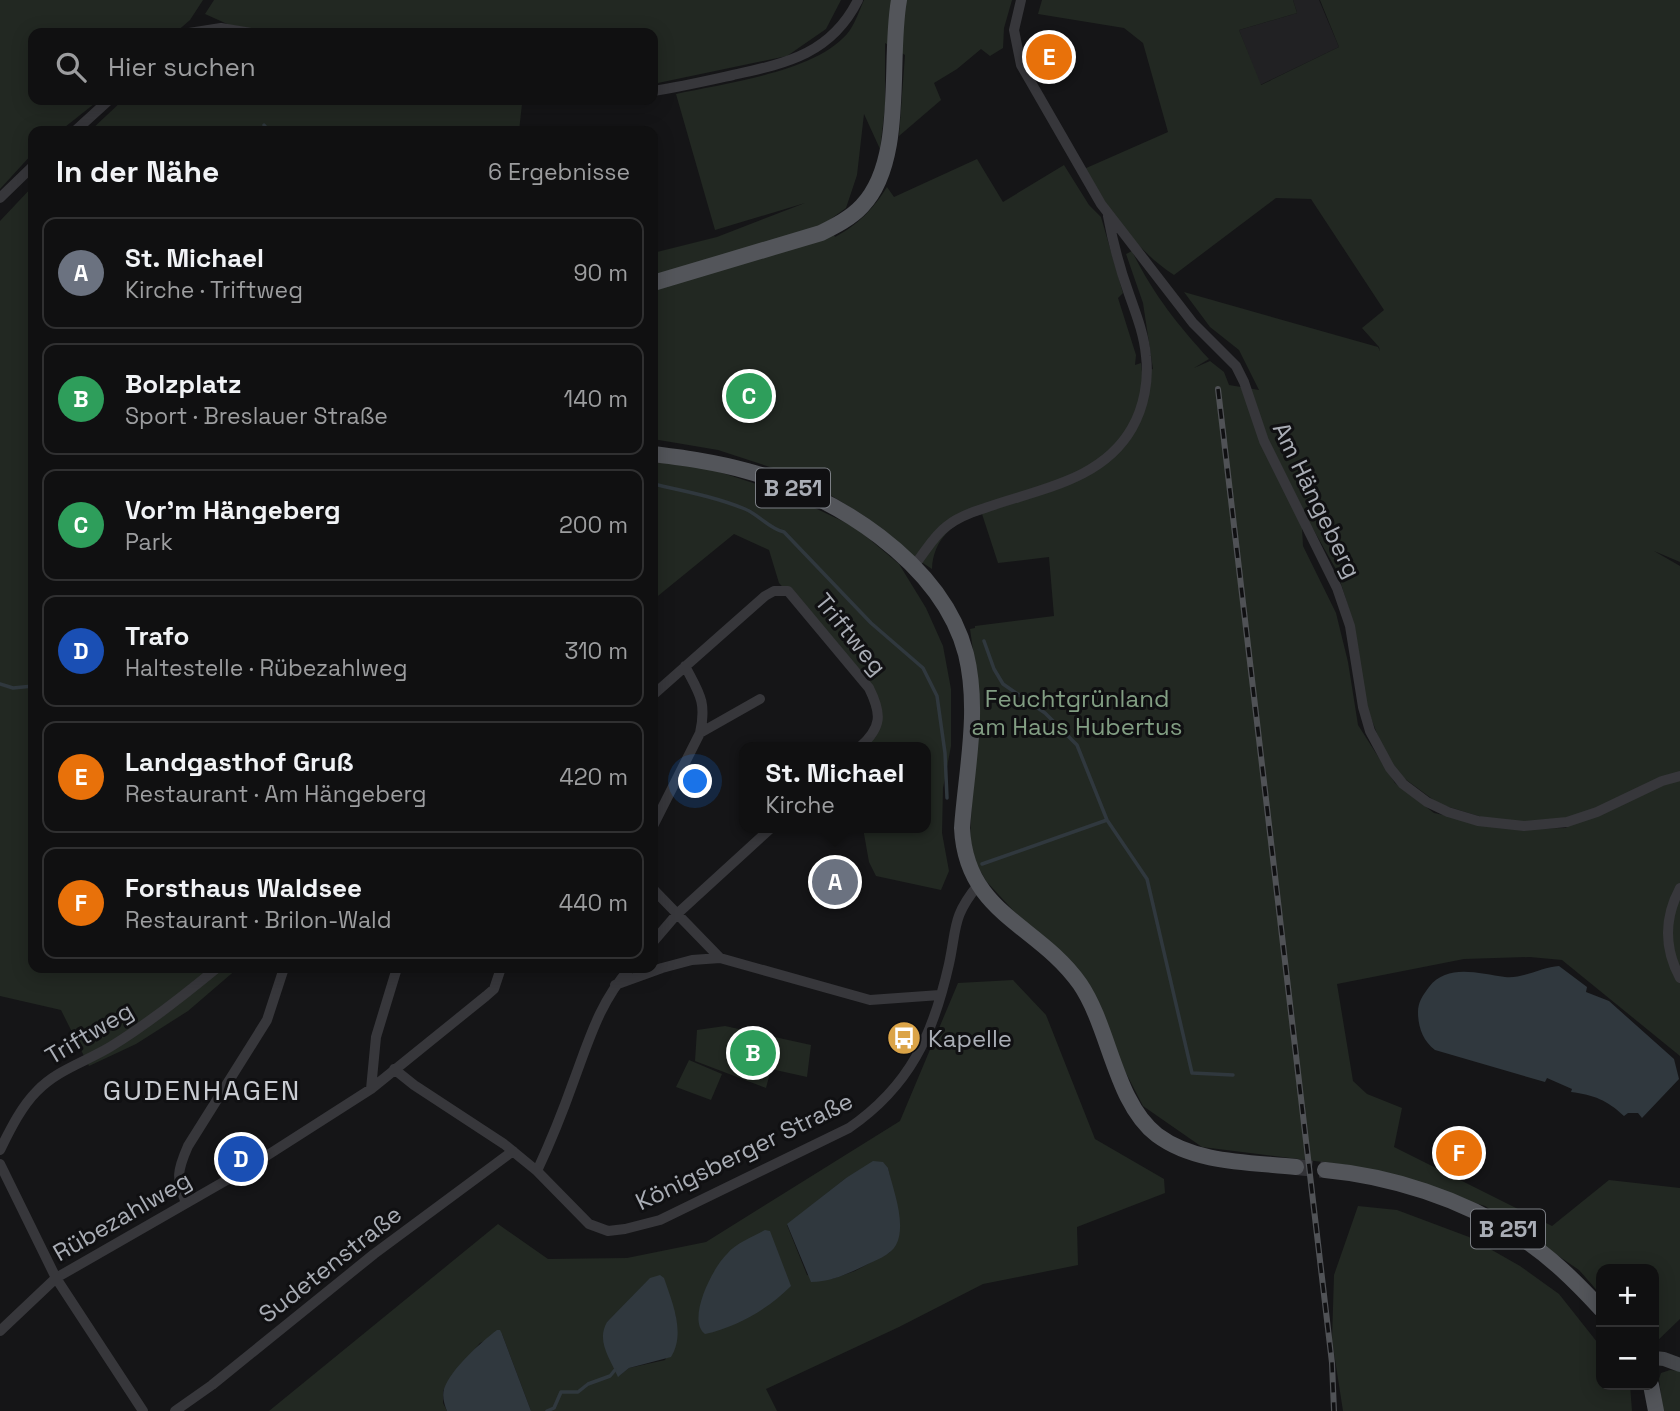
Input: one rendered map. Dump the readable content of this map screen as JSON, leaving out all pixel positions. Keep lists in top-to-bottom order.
{
  "streets": {
    "main road": ["B 251"],
    "street": [
      "Am Hängeberg",
      "Triftweg",
      "Königsberger Straße",
      "Rübezahlweg",
      "Sudetenstraße"
    ]
  },
  "crossings": [
    ["B 251", "Königsberger Straße"],
    ["Königsberger Straße", "Rübezahlweg"],
    ["Königsberger Straße", "Sudetenstraße"]
  ],
  "districts": ["GUDENHAGEN"],
  "parks": ["Feuchtgrünland am Haus Hubertus"],
  "places": {
    "bus stop": ["Kapelle"]
  },
  "page": {
    "search": "Hier suchen",
    "pins": [
      "E",
      "C",
      "A",
      "B",
      "F",
      "D"
    ],
    "heading": ["In der Nähe", "6 Ergebnisse"],
    "list": [
      {
        "mark": "A",
        "name": "St. Michael",
        "note": "Kirche · Triftweg",
        "value": "90 m"
      },
      {
        "mark": "B",
        "name": "Bolzplatz",
        "note": "Sport · Breslauer Straße",
        "value": "140 m"
      },
      {
        "mark": "C",
        "name": "Vor'm Hängeberg",
        "note": "Park",
        "value": "200 m"
      },
      {
        "mark": "D",
        "name": "Trafo",
        "note": "Haltestelle · Rübezahlweg",
        "value": "310 m"
      },
      {
        "mark": "E",
        "name": "Landgasthof Gruß",
        "note": "Restaurant · Am Hängeberg",
        "value": "420 m"
      },
      {
        "mark": "F",
        "name": "Forsthaus Waldsee",
        "note": "Restaurant · Brilon-Wald",
        "value": "440 m"
      }
    ],
    "popup": ["St. Michael", "Kirche"],
    "map_buttons": ["+", "−"]
  }
}
